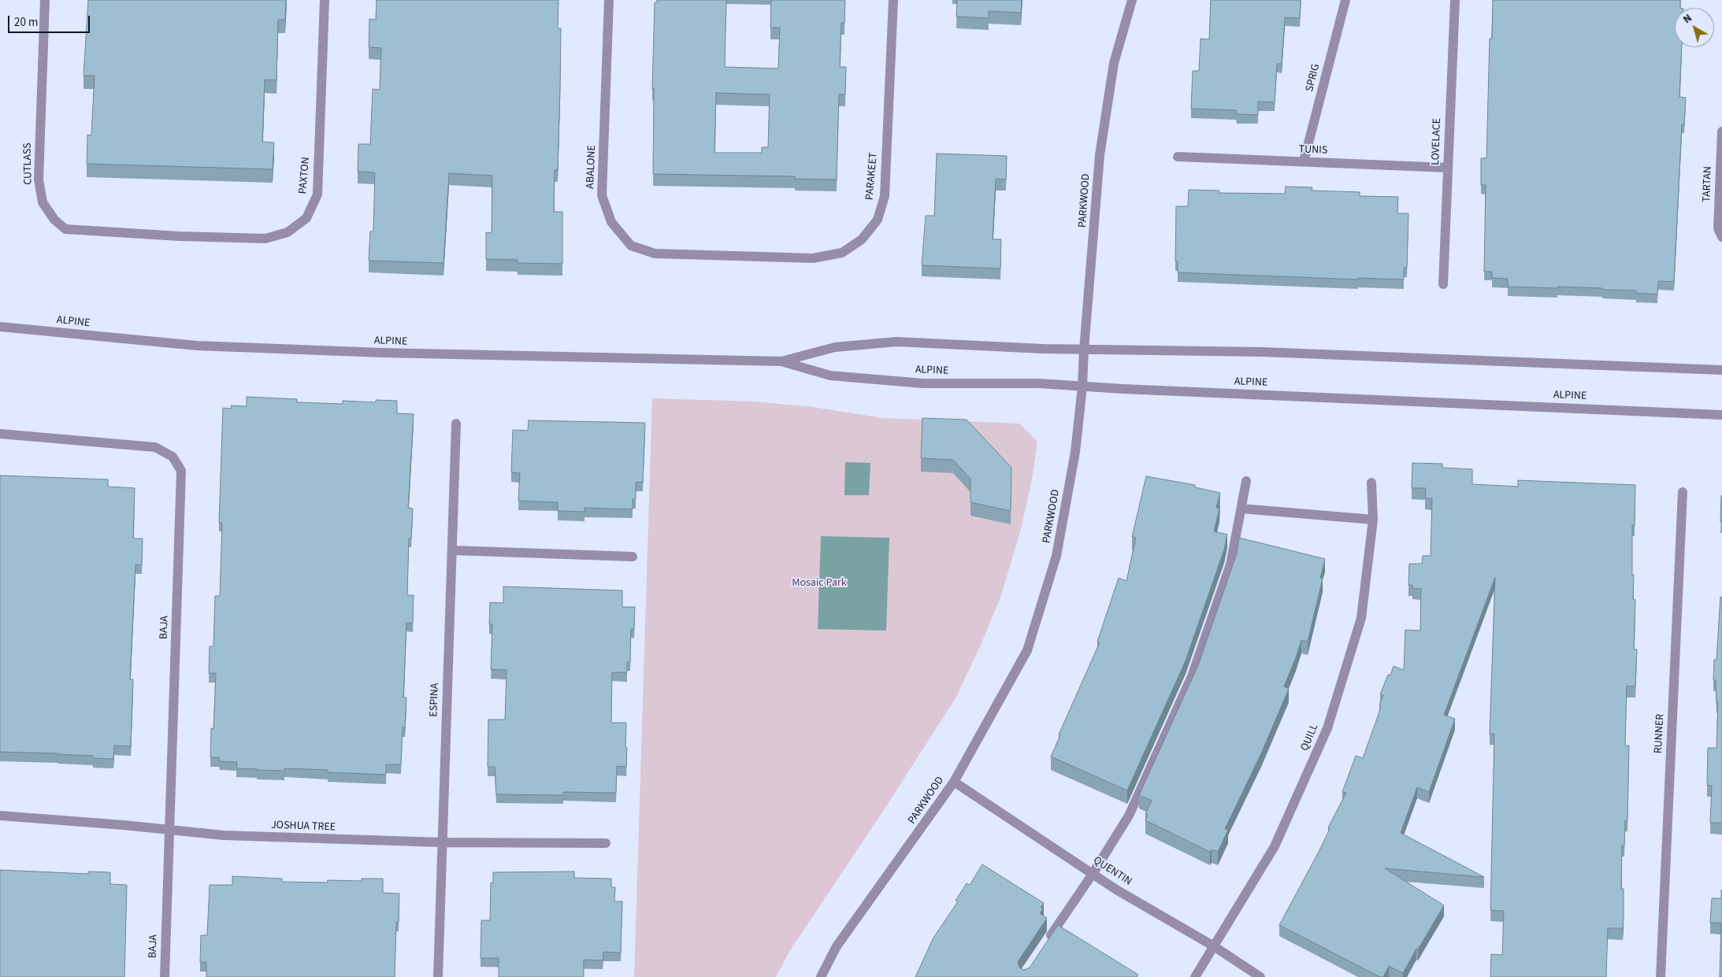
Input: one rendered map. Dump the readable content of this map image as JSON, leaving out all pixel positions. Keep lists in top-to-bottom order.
{
  "streets": {
    "street": [
      "SPRIG",
      "LOVELACE",
      "TUNIS",
      "CUTLASS",
      "ABALONE",
      "PAXTON",
      "PARAKEET",
      "TARTAN",
      "PARKWOOD",
      "ALPINE",
      "BAJA",
      "ESPINA",
      "RUNNER",
      "QUILL",
      "JOSHUA TREE",
      "QUENTIN"
    ]
  },
  "crossings": [
    ["SPRIG", "TUNIS"],
    ["LOVELACE", "TUNIS"],
    ["CUTLASS", "PAXTON"],
    ["ABALONE", "PARAKEET"],
    ["PARKWOOD", "ALPINE"],
    ["PARKWOOD", "QUENTIN"],
    ["BAJA", "JOSHUA TREE"],
    ["ESPINA", "JOSHUA TREE"],
    ["QUILL", "QUENTIN"]
  ],
  "parks": ["Mosaic Park"],
  "scale_bar": "20 m",
  "north": "top left"
}
